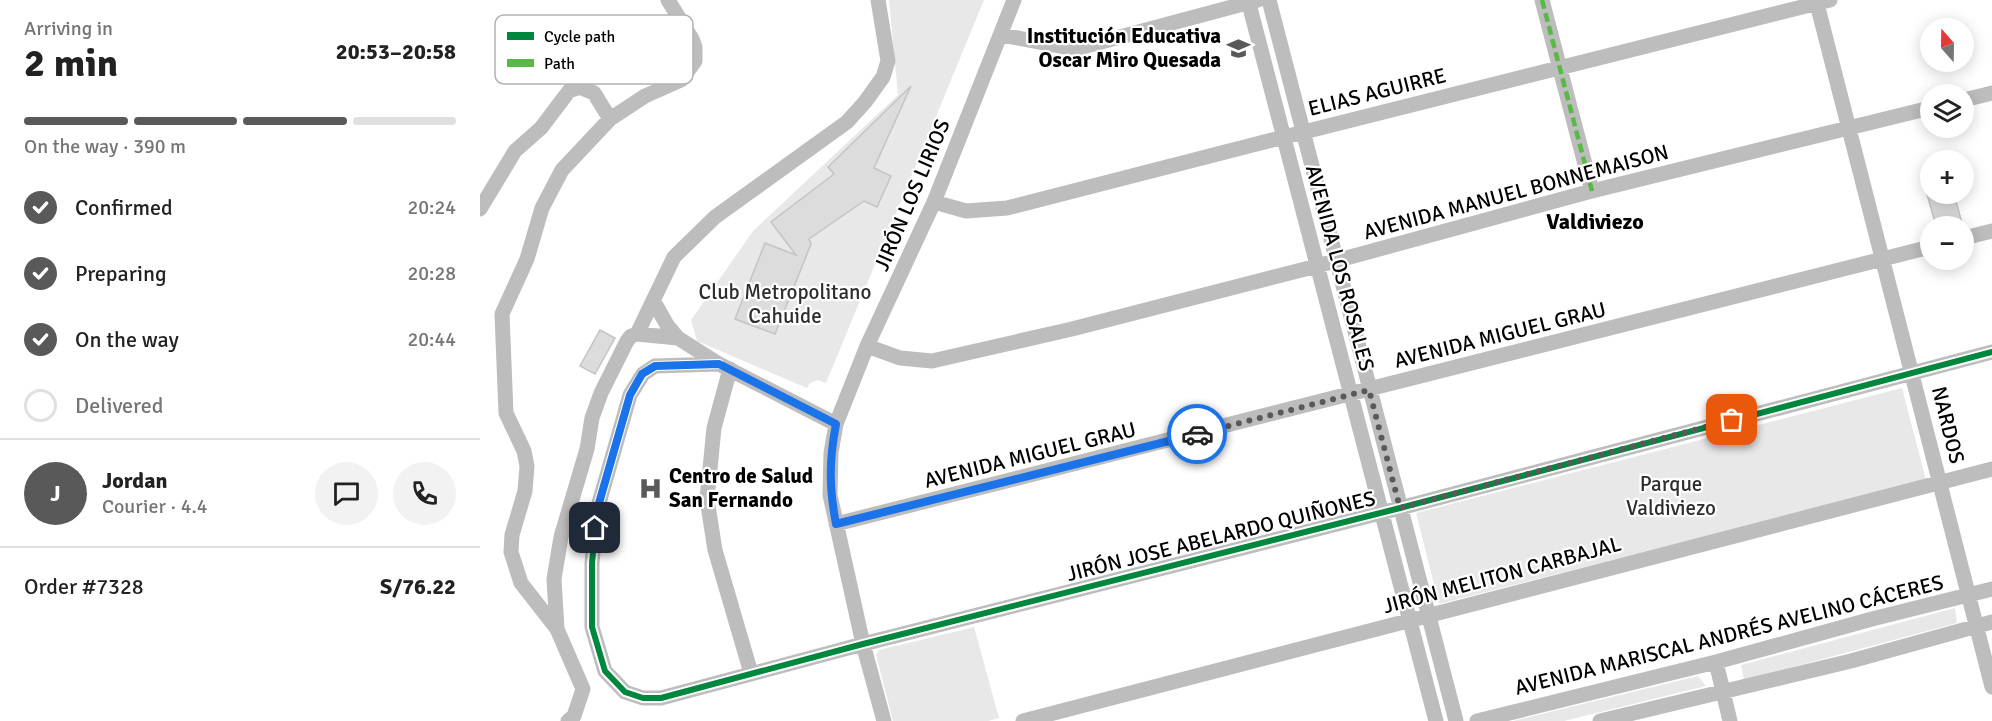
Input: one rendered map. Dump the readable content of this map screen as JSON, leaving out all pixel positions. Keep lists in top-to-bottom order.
{
  "streets": {
    "street": [
      "ELIAS AGUIRRE",
      "AVENIDA MANUEL BONNEMAISON",
      "JIRÓN LOS LIRIOS",
      "AVENIDA LOS ROSALES",
      "AVENIDA MIGUEL GRAU",
      "NARDOS",
      "JIRÓN JOSE ABELARDO QUIÑONES",
      "JIRÓN MELITON CARBAJAL",
      "AVENIDA MARISCAL ANDRÉS AVELINO CÁCERES"
    ]
  },
  "crossings": [
    ["ELIAS AGUIRRE", "JIRÓN LOS LIRIOS"],
    ["ELIAS AGUIRRE", "AVENIDA LOS ROSALES"],
    ["ELIAS AGUIRRE", "NARDOS"],
    ["AVENIDA MANUEL BONNEMAISON", "JIRÓN LOS LIRIOS"],
    ["AVENIDA MANUEL BONNEMAISON", "AVENIDA LOS ROSALES"],
    ["AVENIDA MANUEL BONNEMAISON", "NARDOS"],
    ["JIRÓN LOS LIRIOS", "AVENIDA MIGUEL GRAU"],
    ["JIRÓN LOS LIRIOS", "JIRÓN JOSE ABELARDO QUIÑONES"],
    ["AVENIDA LOS ROSALES", "AVENIDA MIGUEL GRAU"],
    ["AVENIDA LOS ROSALES", "JIRÓN JOSE ABELARDO QUIÑONES"],
    ["AVENIDA LOS ROSALES", "JIRÓN MELITON CARBAJAL"],
    ["AVENIDA MIGUEL GRAU", "NARDOS"],
    ["NARDOS", "JIRÓN JOSE ABELARDO QUIÑONES"],
    ["NARDOS", "JIRÓN MELITON CARBAJAL"],
    ["NARDOS", "AVENIDA MARISCAL ANDRÉS AVELINO CÁCERES"]
  ],
  "districts": ["Valdiviezo"],
  "parks": ["Club Metropolitano Cahuide", "Parque Valdiviezo"],
  "places": {
    "school or university": ["Institución Educativa Oscar Miro Quesada"],
    "hospital": ["Centro de Salud San Fernando"]
  },
  "legend": ["Cycle path", "Path"],
  "north": "top",
  "page": {
    "heading": ["2 min", "Arriving in", "20:53–20:58"],
    "panel": [
      "Jordan",
      "Courier · 4.4",
      "Order #7328",
      "S/76.22"
    ],
    "map_buttons": ["+", "−"],
    "bar": "On the way · 390 m",
    "list": [
      ["Confirmed", "20:24"],
      ["Preparing", "20:28"],
      ["On the way", "20:44"],
      "Delivered"
    ],
    "round": "J"
  }
}
